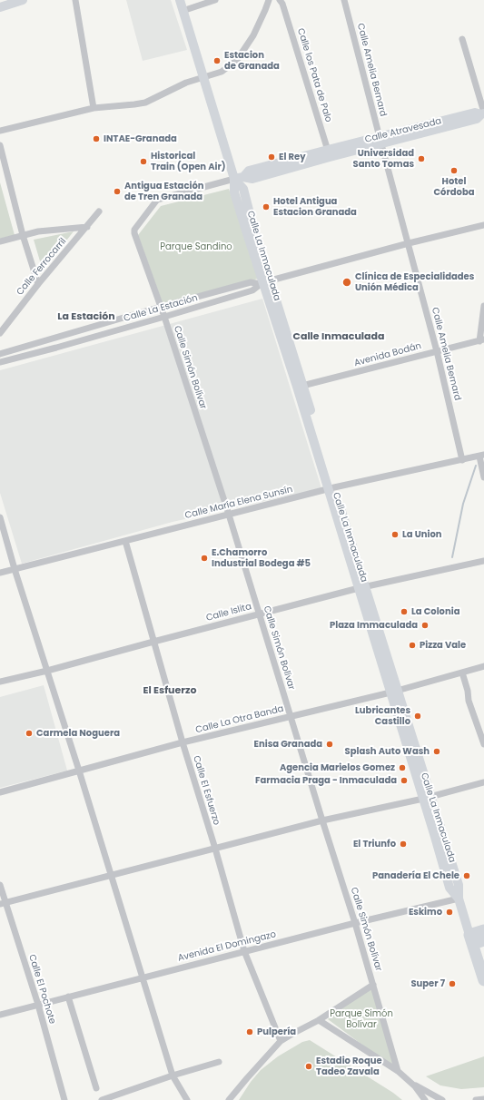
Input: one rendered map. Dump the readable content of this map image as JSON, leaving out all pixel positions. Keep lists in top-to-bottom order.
{
  "streets": {
    "main road": ["Calle Atravesada", "Calle La Inmaculada"],
    "street": [
      "Calle Amelia Bernard",
      "Calle los Pata de Palo",
      "Calle Ferrocarril",
      "Calle La Estación",
      "Avenida Bodán",
      "Calle Simón Bolívar",
      "Calle María Elena Sunsín",
      "Calle Islita",
      "Calle La Otra Banda",
      "Calle El Esfuerzo",
      "Avenida El Domingazo",
      "Calle El Pochote"
    ]
  },
  "crossings": [
    ["Calle Amelia Bernard", "Calle Atravesada"],
    ["Calle Amelia Bernard", "Calle La Estación"],
    ["Calle Amelia Bernard", "Avenida Bodán"],
    ["Calle Amelia Bernard", "Calle María Elena Sunsín"],
    ["Calle los Pata de Palo", "Calle Atravesada"],
    ["Calle Atravesada", "Calle La Inmaculada"],
    ["Calle Atravesada", "Calle Simón Bolívar"],
    ["Calle La Inmaculada", "Calle La Estación"],
    ["Calle La Inmaculada", "Avenida Bodán"],
    ["Calle La Inmaculada", "Calle María Elena Sunsín"],
    ["Calle La Inmaculada", "Calle Islita"],
    ["Calle La Inmaculada", "Calle La Otra Banda"],
    ["Calle La Inmaculada", "Avenida El Domingazo"],
    ["Calle La Estación", "Calle Simón Bolívar"],
    ["Calle Simón Bolívar", "Calle María Elena Sunsín"],
    ["Calle Simón Bolívar", "Calle Islita"],
    ["Calle Simón Bolívar", "Calle La Otra Banda"],
    ["Calle Simón Bolívar", "Avenida El Domingazo"],
    ["Calle María Elena Sunsín", "Calle El Esfuerzo"],
    ["Calle Islita", "Calle El Esfuerzo"],
    ["Calle La Otra Banda", "Calle El Esfuerzo"],
    ["Calle El Esfuerzo", "Avenida El Domingazo"],
    ["Avenida El Domingazo", "Calle El Pochote"]
  ],
  "districts": ["La Estación", "Calle Inmaculada", "El Esfuerzo"],
  "parks": ["Parque Sandino", "Parque Simón Bolívar"],
  "places": [
    "Estacion de Granada",
    "INTAE-Granada",
    "El Rey",
    "Universidad Santo Tomas",
    "Historical Train (Open Air)",
    "Hotel Córdoba",
    "Antigua Estación de Tren Granada",
    "Hotel Antigua Estacion Granada",
    "Clínica de Especialidades Unión Médica",
    "La Union",
    "E.Chamorro Industrial Bodega #5",
    "La Colonia",
    "Plaza Immaculada",
    "Pizza Vale",
    "Lubricantes Castillo",
    "Carmela Noguera",
    "Enisa Granada",
    "Splash Auto Wash",
    "Agencia Marielos Gomez",
    "Farmacia Praga - Inmaculada",
    "El Triunfo",
    "Panadería El Chele",
    "Eskimo",
    "Super 7",
    "Pulpería",
    "Estadio Roque Tadeo Zavala"
  ]
}
